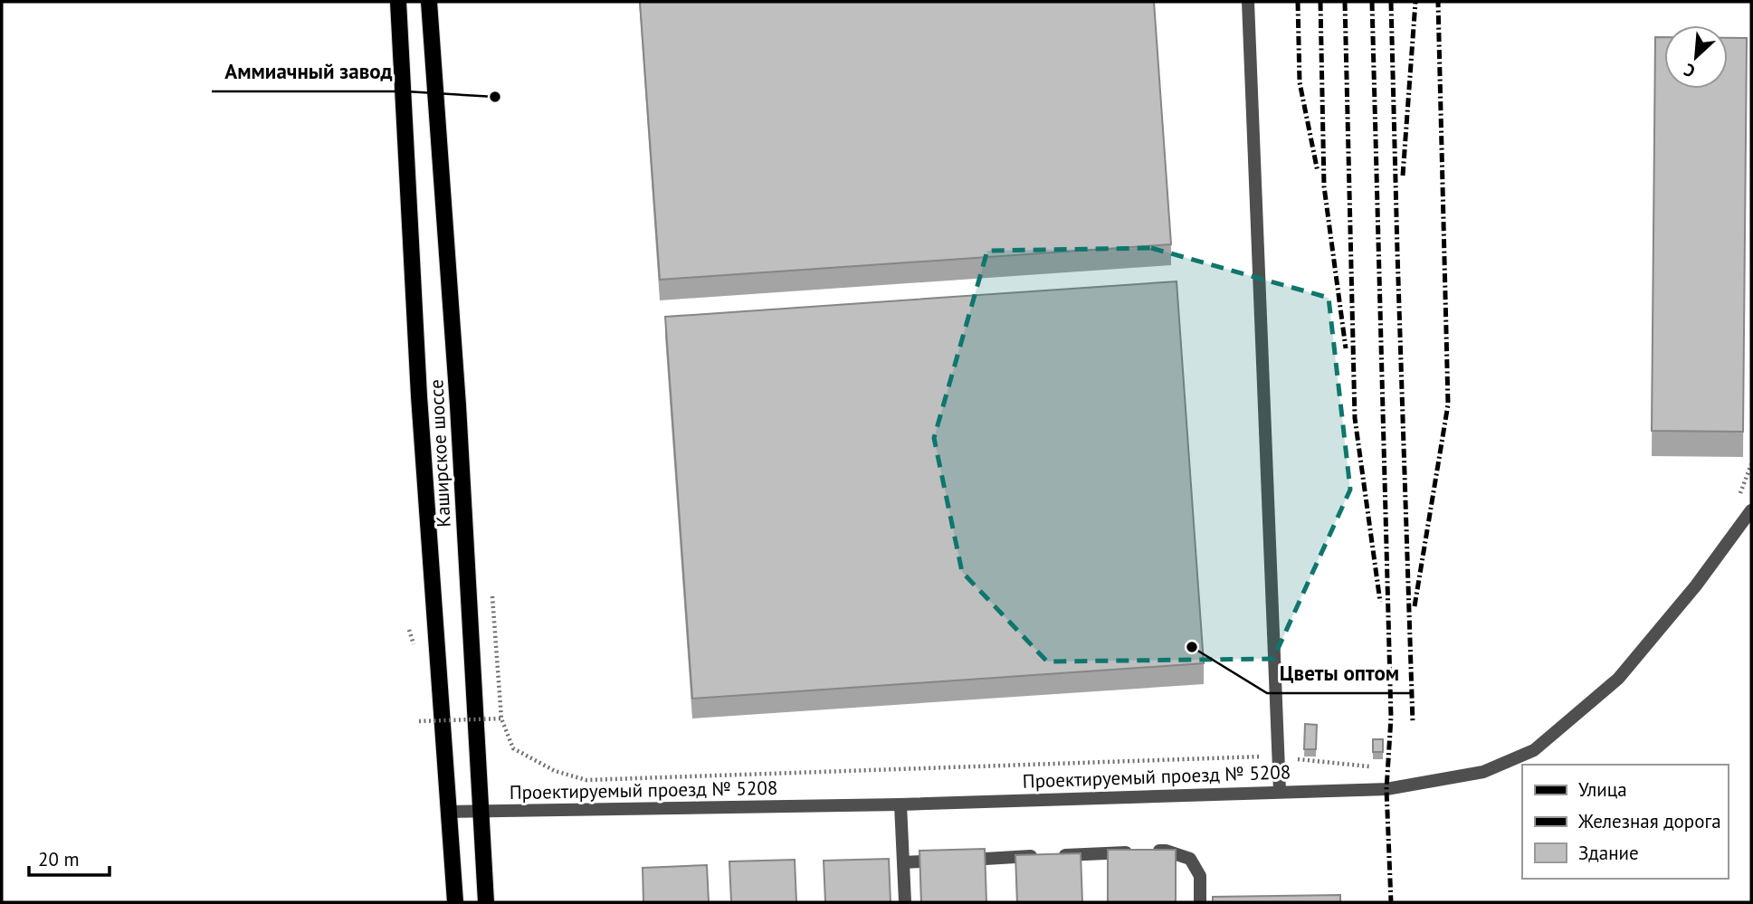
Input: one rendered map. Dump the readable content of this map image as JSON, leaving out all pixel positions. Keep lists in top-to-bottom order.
{
  "streets": {
    "main road": ["Каширское шоссе"],
    "street": ["Проектируемый проезд № 5208"]
  },
  "crossings": [
    ["Каширское шоссе", "Проектируемый проезд № 5208"]
  ],
  "places": ["Аммиачный завод", "Цветы оптом"],
  "legend": ["Улица", "Железная дорога", "Здание"],
  "scale_bar": "20 m",
  "north": "bottom left"
}
